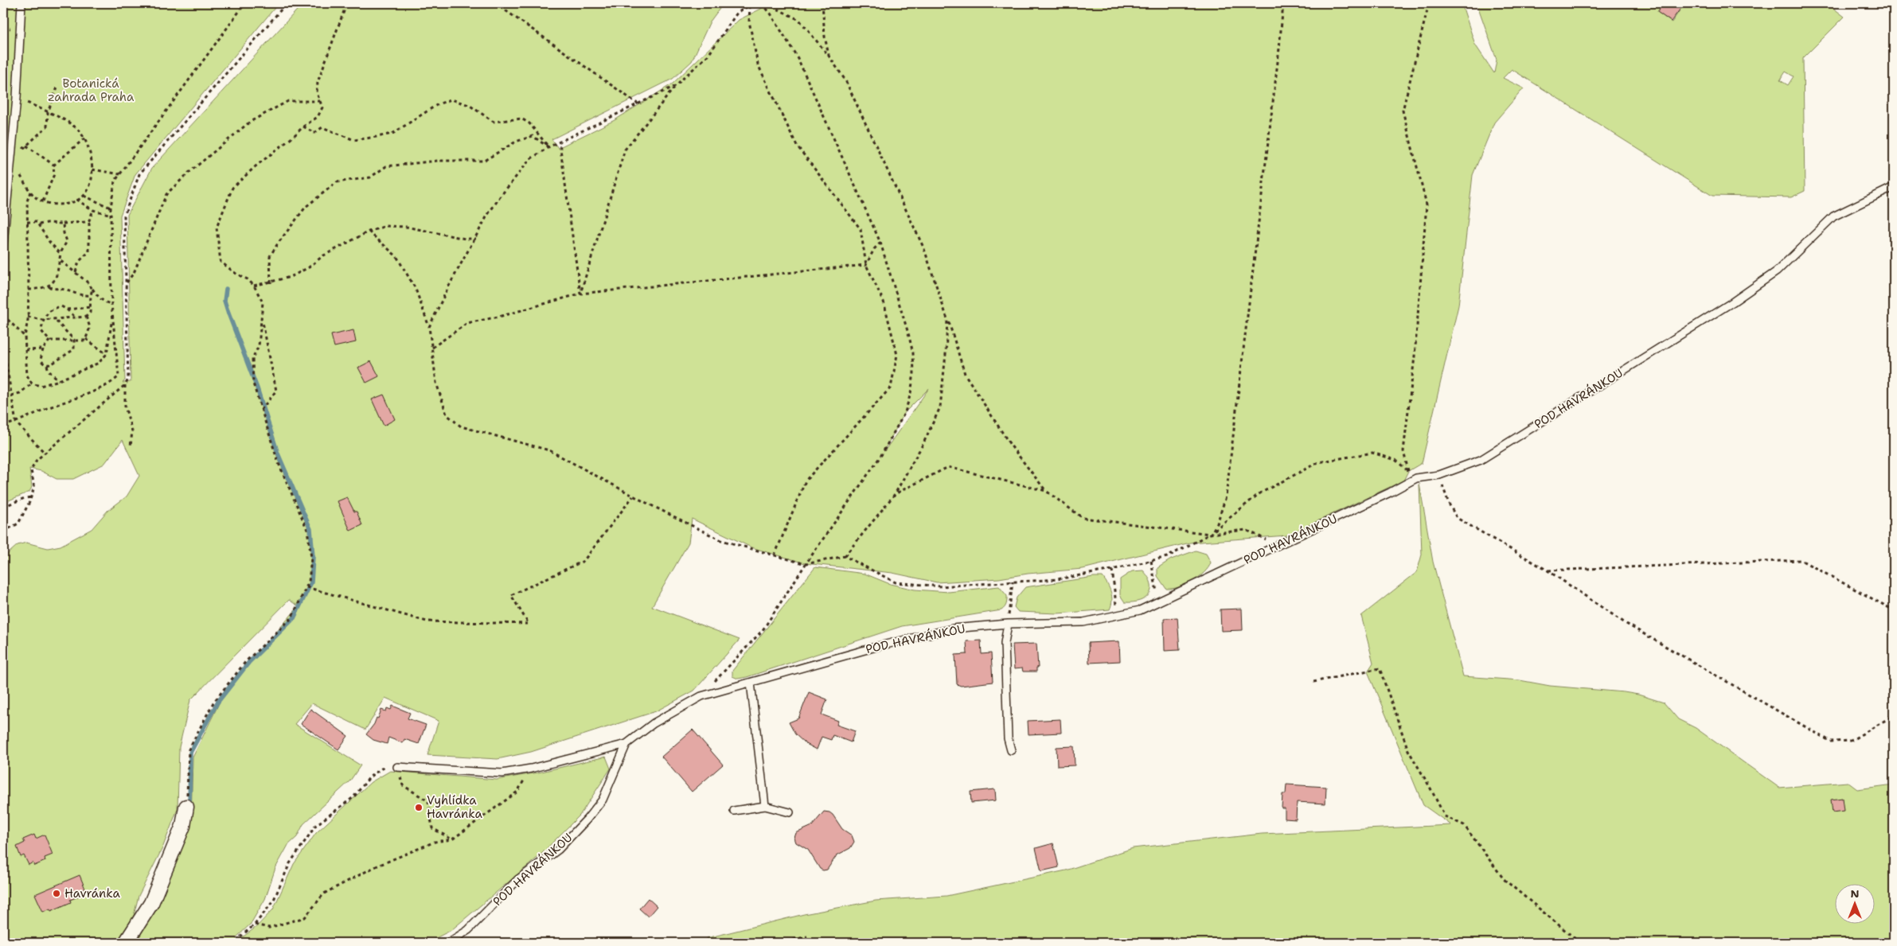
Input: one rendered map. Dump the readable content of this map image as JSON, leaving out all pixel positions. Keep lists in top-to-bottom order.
{
  "streets": {
    "lane": ["POD HAVRÁNKOU"]
  },
  "parks": ["Botanická zahrada Praha"],
  "places": ["Vyhlídka Havránka", "Havránka"],
  "north": "top"
}
